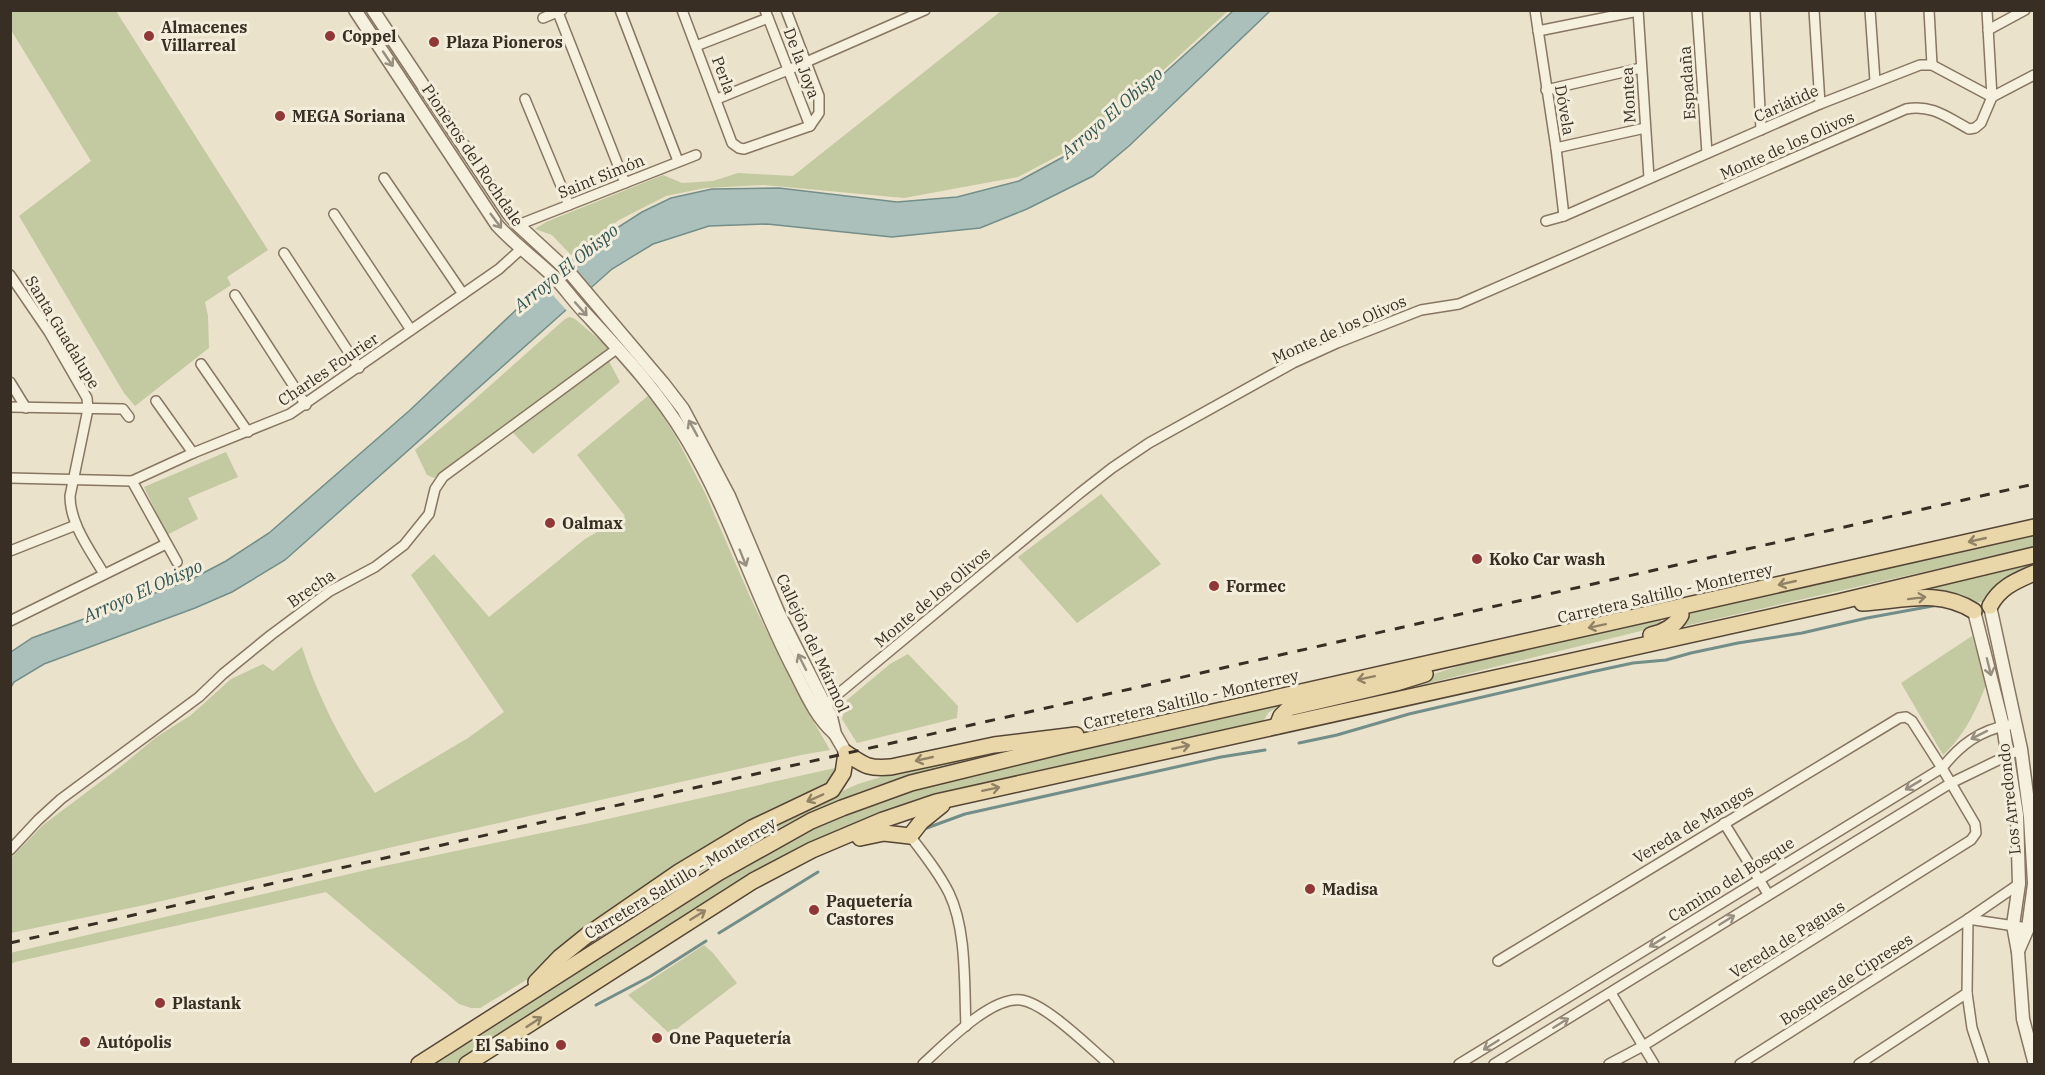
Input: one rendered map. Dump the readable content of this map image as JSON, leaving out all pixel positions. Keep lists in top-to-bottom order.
{
  "streets": {
    "main road": ["Carretera Saltillo - Monterrey"],
    "street": [
      "De la Joya",
      "Perla",
      "Espadaña",
      "Montea",
      "Cariátide",
      "Dóvela",
      "Monte de los Olivos",
      "Pioneros del Rochdale",
      "Saint Simón",
      "Santa Guadalupe",
      "Charles Fourier",
      "Brecha",
      "Callejón del Mármol",
      "Los Arredondo",
      "Vereda de Mangos",
      "Camino del Bosque",
      "Vereda de Paguas",
      "Bosques de Cipreses"
    ]
  },
  "crossings": [
    ["De la Joya", "Perla"],
    ["Espadaña", "Cariátide"],
    ["Montea", "Cariátide"],
    ["Cariátide", "Dóvela"],
    ["Monte de los Olivos", "Callejón del Mármol"],
    ["Pioneros del Rochdale", "Saint Simón"],
    ["Pioneros del Rochdale", "Charles Fourier"],
    ["Pioneros del Rochdale", "Callejón del Mármol"],
    ["Brecha", "Callejón del Mármol"],
    ["Los Arredondo", "Camino del Bosque"],
    ["Los Arredondo", "Bosques de Cipreses"],
    ["Vereda de Mangos", "Camino del Bosque"],
    ["Camino del Bosque", "Vereda de Paguas"]
  ],
  "water": ["Arroyo El Obispo"],
  "places": [
    "Almacenes Villarreal",
    "Coppel",
    "Plaza Pioneros",
    "MEGA Soriana",
    "Oalmax",
    "Koko Car wash",
    "Formec",
    "Madisa",
    "Paquetería Castores",
    "Plastank",
    "One Paquetería",
    "Autópolis",
    "El Sabino"
  ]
}
